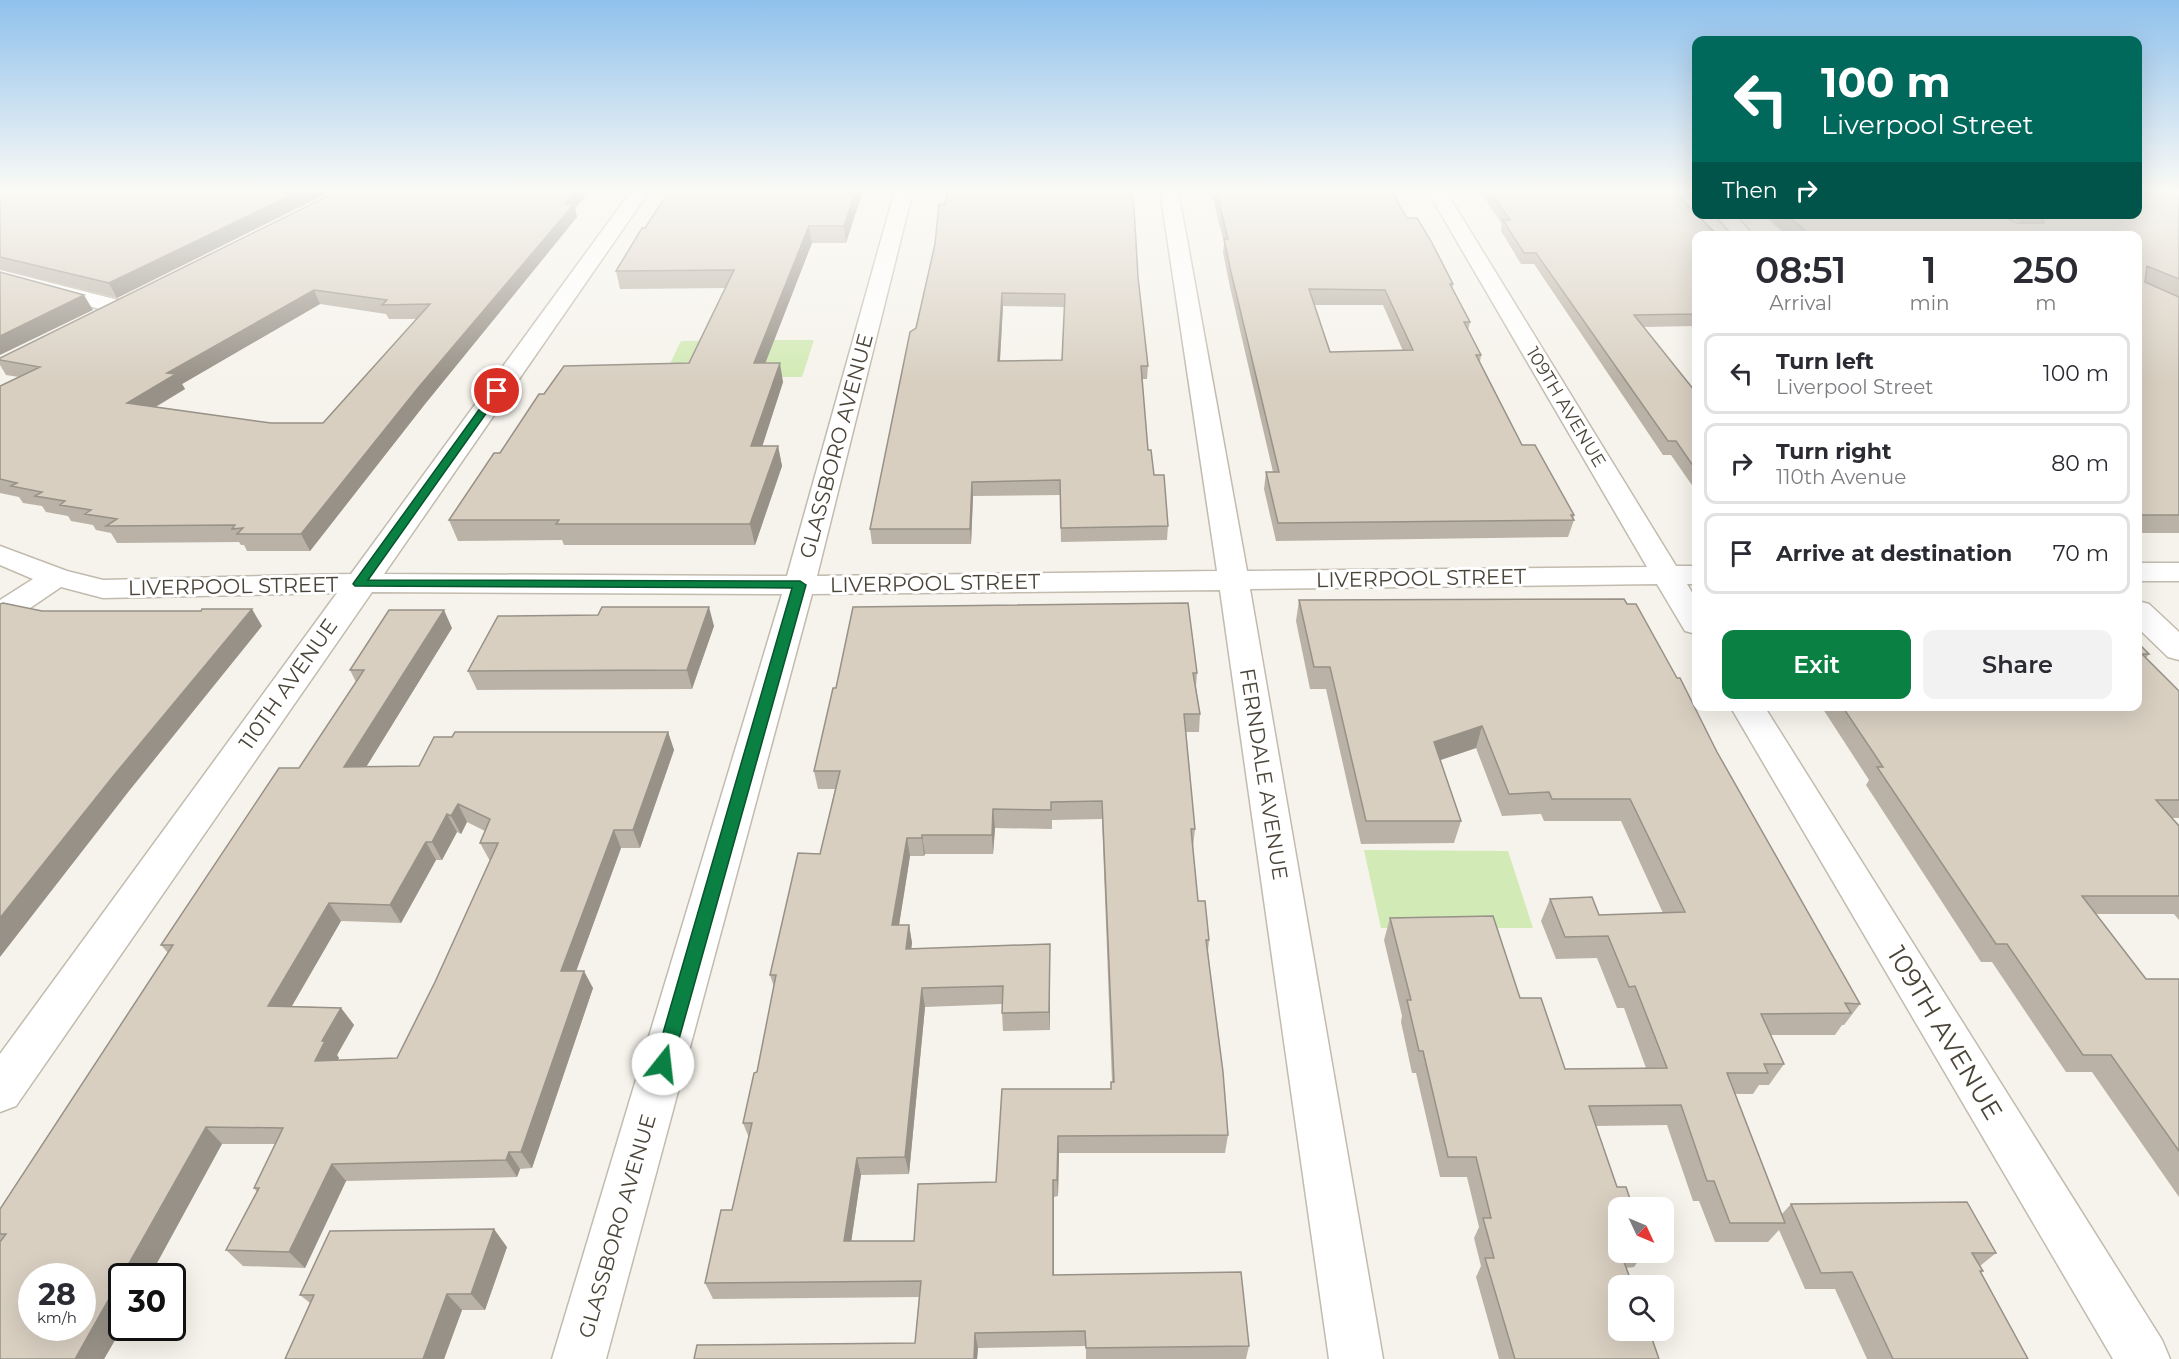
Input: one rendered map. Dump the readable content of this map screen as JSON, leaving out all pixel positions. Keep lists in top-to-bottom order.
{
  "streets": {
    "street": [
      "109TH AVENUE",
      "GLASSBORO AVENUE",
      "LIVERPOOL STREET",
      "110TH AVENUE",
      "FERNDALE AVENUE"
    ]
  },
  "crossings": [
    ["109TH AVENUE", "LIVERPOOL STREET"],
    ["GLASSBORO AVENUE", "LIVERPOOL STREET"],
    ["LIVERPOOL STREET", "110TH AVENUE"],
    ["LIVERPOOL STREET", "FERNDALE AVENUE"]
  ],
  "north": "bottom right",
  "page": {
    "turn": ["100 m", "Liverpool Street"],
    "then": "Then",
    "eta": [
      "08:51",
      "Arrival",
      "1",
      "min",
      "250",
      "m"
    ],
    "list": [
      {
        "name": "Turn left",
        "note": "Liverpool Street",
        "value": "100 m"
      },
      {
        "name": "Turn right",
        "note": "110th Avenue",
        "value": "80 m"
      },
      {
        "name": "Arrive at destination",
        "value": "70 m"
      }
    ],
    "buttons": ["Exit", "Share"],
    "speed": "28 km/h",
    "limit": "30"
  }
}
